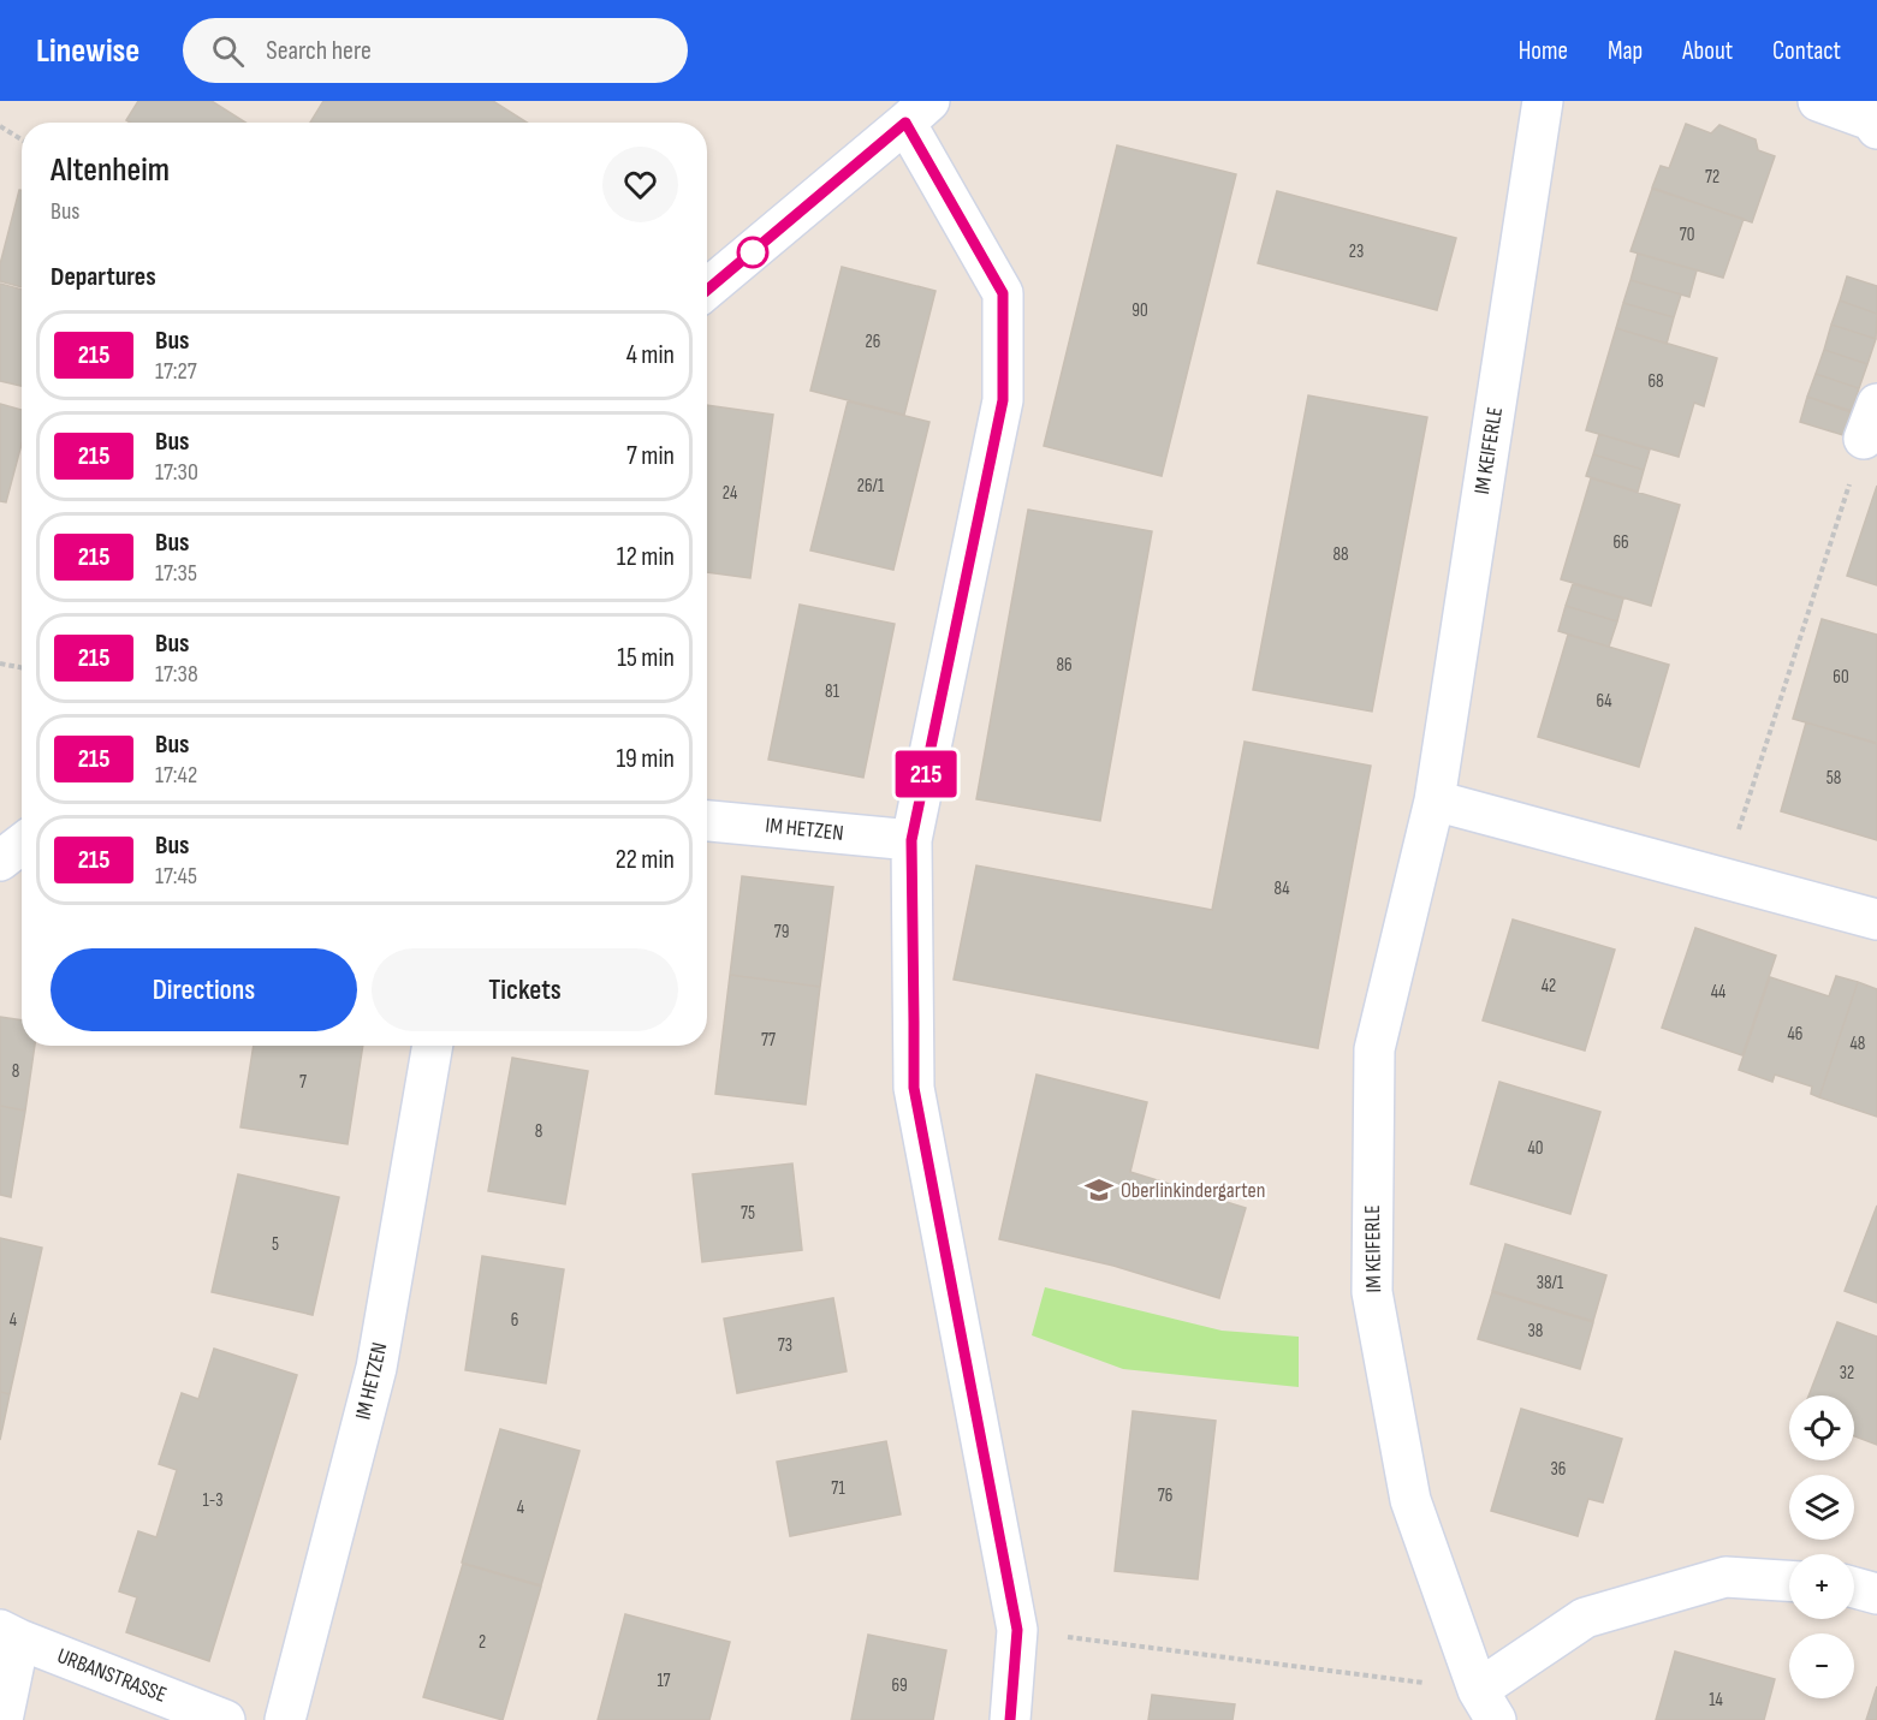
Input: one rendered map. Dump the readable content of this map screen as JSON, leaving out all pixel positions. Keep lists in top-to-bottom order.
{
  "streets": {
    "street": ["IM KEIFERLE", "IM HETZEN", "URBANSTRASSE"]
  },
  "places": {
    "school or university": ["Oberlinkindergarten"]
  },
  "lines": ["bus line 215"],
  "house_numbers": [
    "72",
    "70",
    "23",
    "90",
    "26",
    "68",
    "26/1",
    "24",
    "66",
    "88",
    "86",
    "60",
    "81",
    "64",
    "58",
    "84",
    "79",
    "42",
    "44",
    "46",
    "77",
    "48",
    "8",
    "7",
    "8",
    "40",
    "75",
    "5",
    "38/1",
    "4",
    "6",
    "38",
    "73",
    "32",
    "36",
    "71",
    "76",
    "1-3",
    "4",
    "2",
    "17",
    "69",
    "14"
  ],
  "page": {
    "header": "Linewise",
    "search": "Search here",
    "nav": [
      "Home",
      "Map",
      "About",
      "Contact"
    ],
    "on_map": "215",
    "heading": [
      ["Altenheim", "Bus"],
      "Departures"
    ],
    "list": [
      {
        "mark": "215",
        "name": "Bus",
        "note": "17:27",
        "value": "4 min"
      },
      {
        "mark": "215",
        "name": "Bus",
        "note": "17:30",
        "value": "7 min"
      },
      {
        "mark": "215",
        "name": "Bus",
        "note": "17:35",
        "value": "12 min"
      },
      {
        "mark": "215",
        "name": "Bus",
        "note": "17:38",
        "value": "15 min"
      },
      {
        "mark": "215",
        "name": "Bus",
        "note": "17:42",
        "value": "19 min"
      },
      {
        "mark": "215",
        "name": "Bus",
        "note": "17:45",
        "value": "22 min"
      }
    ],
    "buttons": ["Directions", "Tickets"],
    "map_buttons": ["+", "−"]
  }
}
